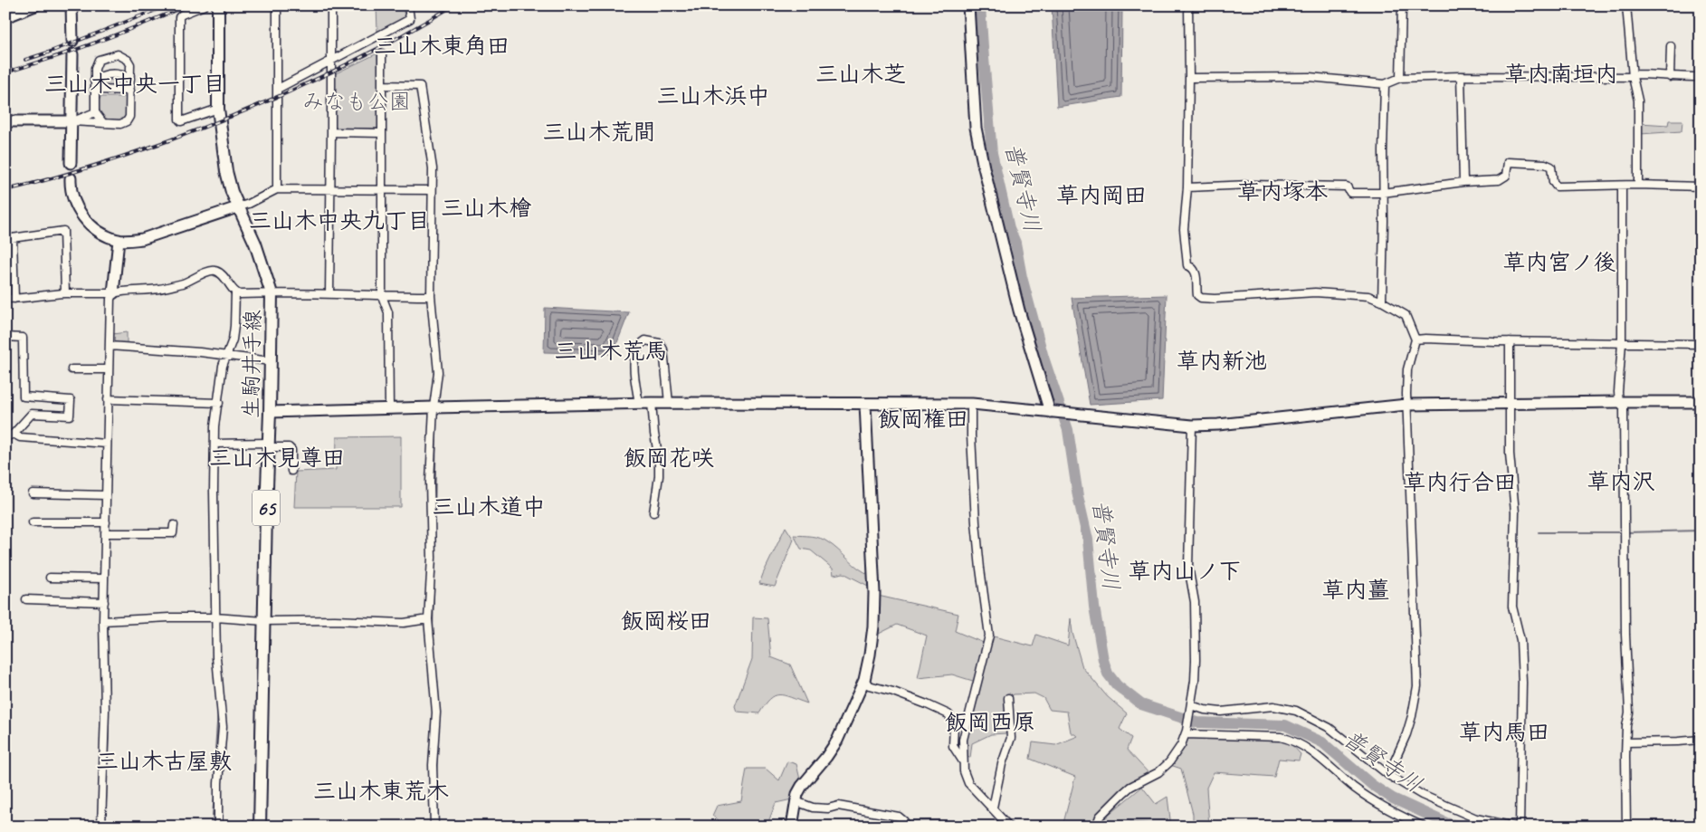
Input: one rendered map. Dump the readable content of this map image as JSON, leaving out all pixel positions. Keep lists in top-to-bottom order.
{
  "streets": {
    "main road": ["生駒井手線", "65"]
  },
  "districts": [
    "三山木東角田",
    "三山木芝",
    "草内南垣内",
    "三山木中央一丁目",
    "三山木浜中",
    "三山木荒間",
    "草内塚本",
    "草内岡田",
    "三山木檜",
    "三山木中央九丁目",
    "草内宮ノ後",
    "三山木荒馬",
    "草内新池",
    "飯岡権田",
    "三山木見尊田",
    "飯岡花咲",
    "草内沢",
    "草内行合田",
    "三山木道中",
    "草内山ノ下",
    "草内薑",
    "飯岡桜田",
    "飯岡西原",
    "草内馬田",
    "三山木古屋敷",
    "三山木東荒木"
  ],
  "water": ["普賢寺川"],
  "parks": ["みなも公園"]
}
